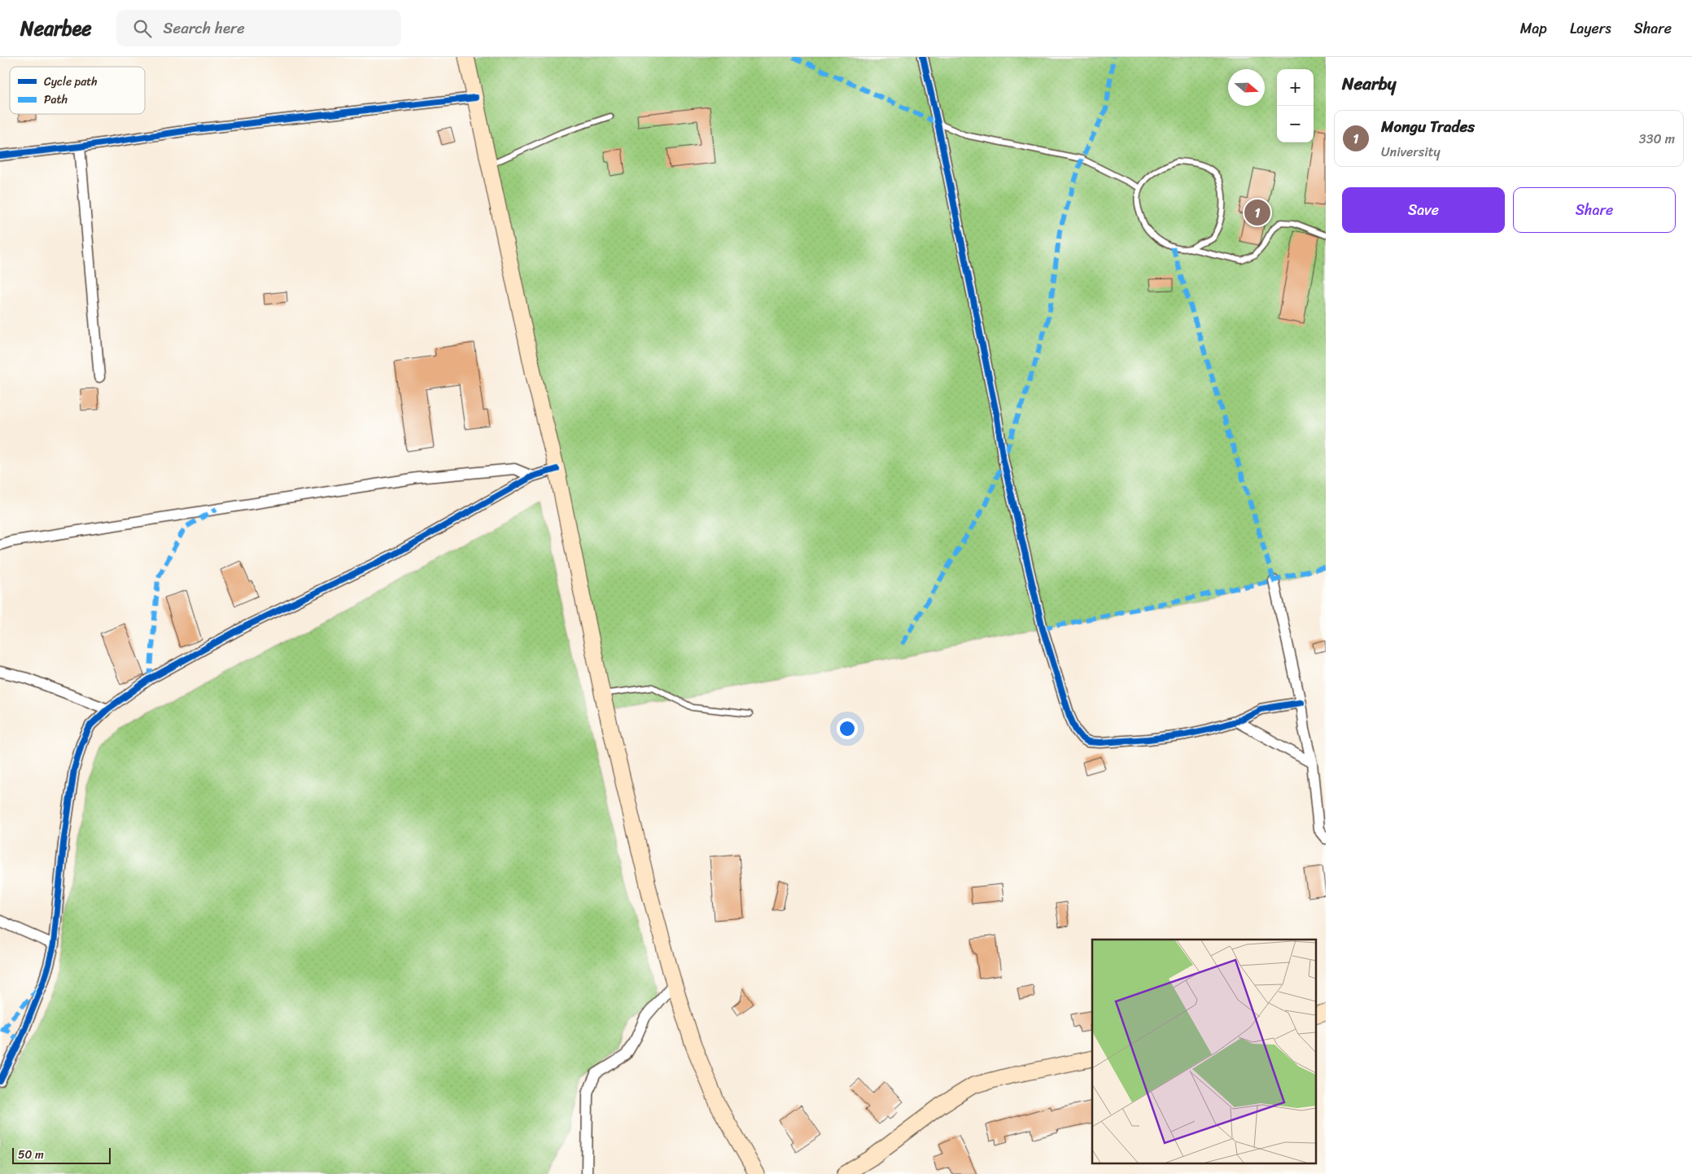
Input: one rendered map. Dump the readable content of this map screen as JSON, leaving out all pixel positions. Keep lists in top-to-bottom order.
{
  "legend": ["Cycle path", "Path"],
  "scale_bar": "50 m",
  "north": "right",
  "page": {
    "header": "Nearbee",
    "search": "Search here",
    "nav": ["Map", "Layers", "Share"],
    "heading": "Nearby",
    "map_buttons": ["+", "−"],
    "list": [
      {
        "mark": "1",
        "name": "Mongu Trades",
        "note": "University",
        "value": "330 m"
      }
    ],
    "buttons": ["Save", "Share"],
    "pins": "1",
    "scale": "50 m"
  }
}
